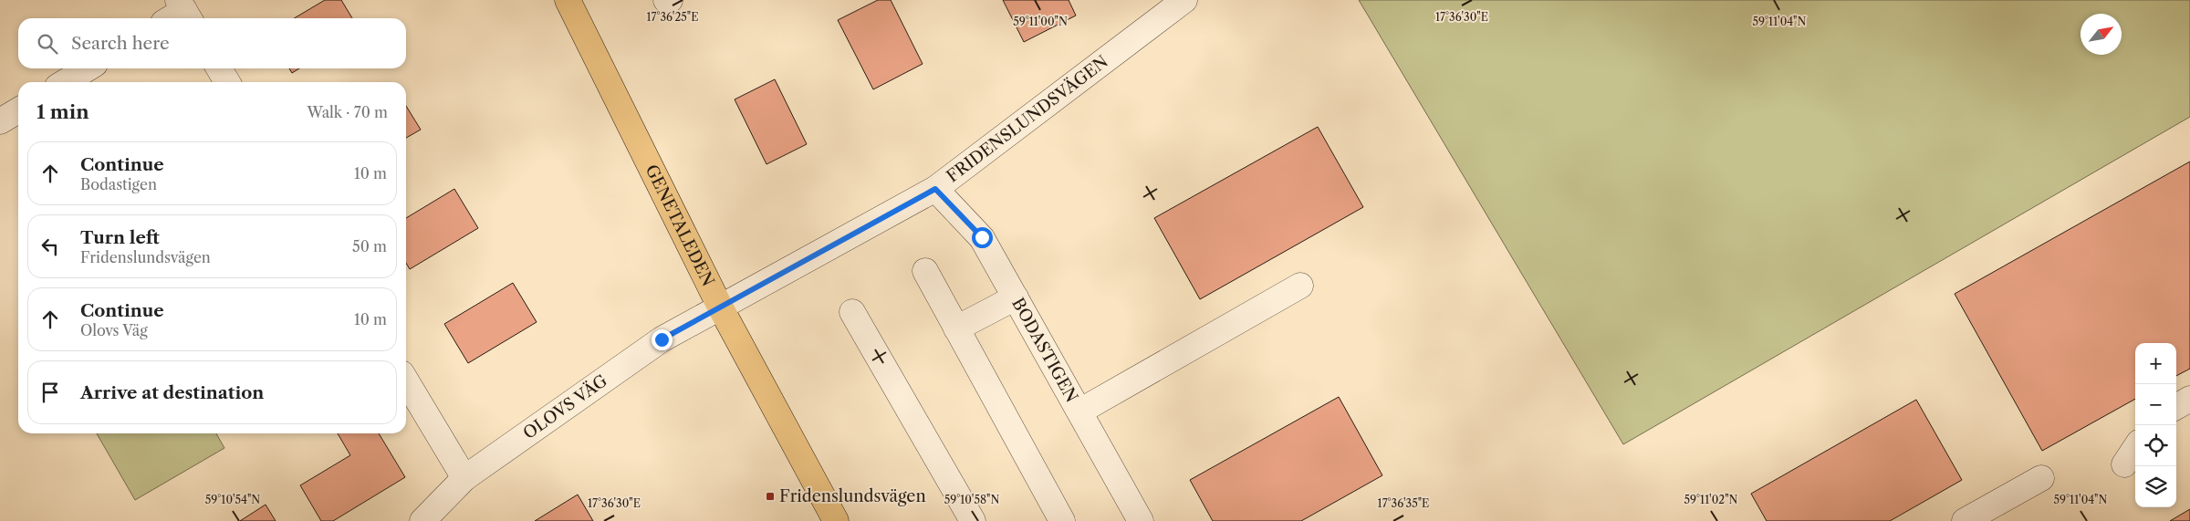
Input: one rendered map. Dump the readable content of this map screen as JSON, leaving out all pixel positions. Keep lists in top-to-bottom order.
{
  "streets": {
    "main road": ["GENETALEDEN"],
    "street": ["FRIDENSLUNDSVÄGEN", "BODASTIGEN", "OLOVS VÄG"]
  },
  "crossings": [
    ["FRIDENSLUNDSVÄGEN", "GENETALEDEN"],
    ["FRIDENSLUNDSVÄGEN", "BODASTIGEN"],
    ["FRIDENSLUNDSVÄGEN", "OLOVS VÄG"],
    ["GENETALEDEN", "OLOVS VÄG"]
  ],
  "places": {
    "transit": ["Fridenslundsvägen"]
  },
  "north": "top right",
  "page": {
    "search": "Search here",
    "heading": ["1 min", "Walk · 70 m"],
    "list": [
      ["Continue", "Bodastigen", "10 m"],
      ["Turn left", "Fridenslundsvägen", "50 m"],
      ["Continue", "Olovs Väg", "10 m"],
      "Arrive at destination"
    ],
    "map_buttons": ["+", "−"]
  },
  "coordinates": [
    "17°36'25\"E",
    "17°36'30\"E",
    "59°11'00\"N",
    "59°11'04\"N",
    "59°10'54\"N",
    "59°10'58\"N",
    "59°11'02\"N",
    "17°36'35\"E"
  ]
}
